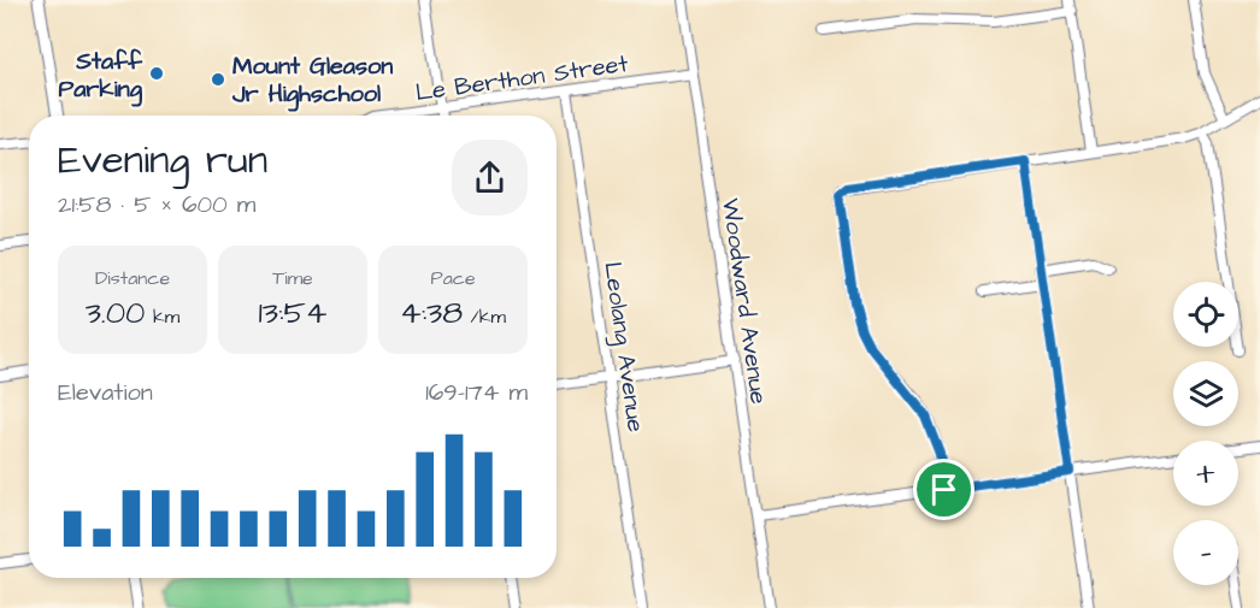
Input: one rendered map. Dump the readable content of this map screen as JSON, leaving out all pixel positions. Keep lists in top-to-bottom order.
{
  "streets": {
    "street": ["Le Berthon Street", "Woodward Avenue", "Leolang Avenue"]
  },
  "crossings": [
    ["Le Berthon Street", "Woodward Avenue"],
    ["Le Berthon Street", "Leolang Avenue"]
  ],
  "places": ["Staff Parking", "Mount Gleason Jr Highschool"],
  "page": {
    "heading": ["Evening run", "21:58 · 5 × 600 m"],
    "stats": [
      ["Distance", "3.00 km"],
      ["Time", "13:54"],
      ["Pace", "4:38 /km"]
    ],
    "map_buttons": ["+", "−"],
    "chart": ["Elevation", "169–174 m"]
  }
}
